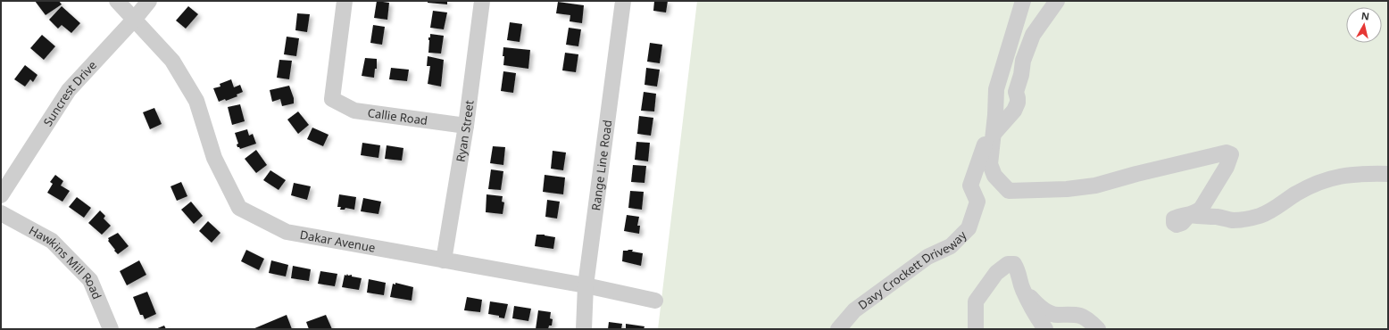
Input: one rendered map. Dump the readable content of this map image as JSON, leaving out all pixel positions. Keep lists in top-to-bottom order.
{
  "streets": {
    "street": [
      "Suncrest Drive",
      "Callie Road",
      "Ryan Street",
      "Range Line Road",
      "Dakar Avenue",
      "Hawkins Mill Road",
      "Davy Crockett Driveway"
    ]
  },
  "crossings": [
    ["Suncrest Drive", "Dakar Avenue"],
    ["Callie Road", "Ryan Street"],
    ["Ryan Street", "Dakar Avenue"],
    ["Range Line Road", "Dakar Avenue"]
  ],
  "north": "top"
}
